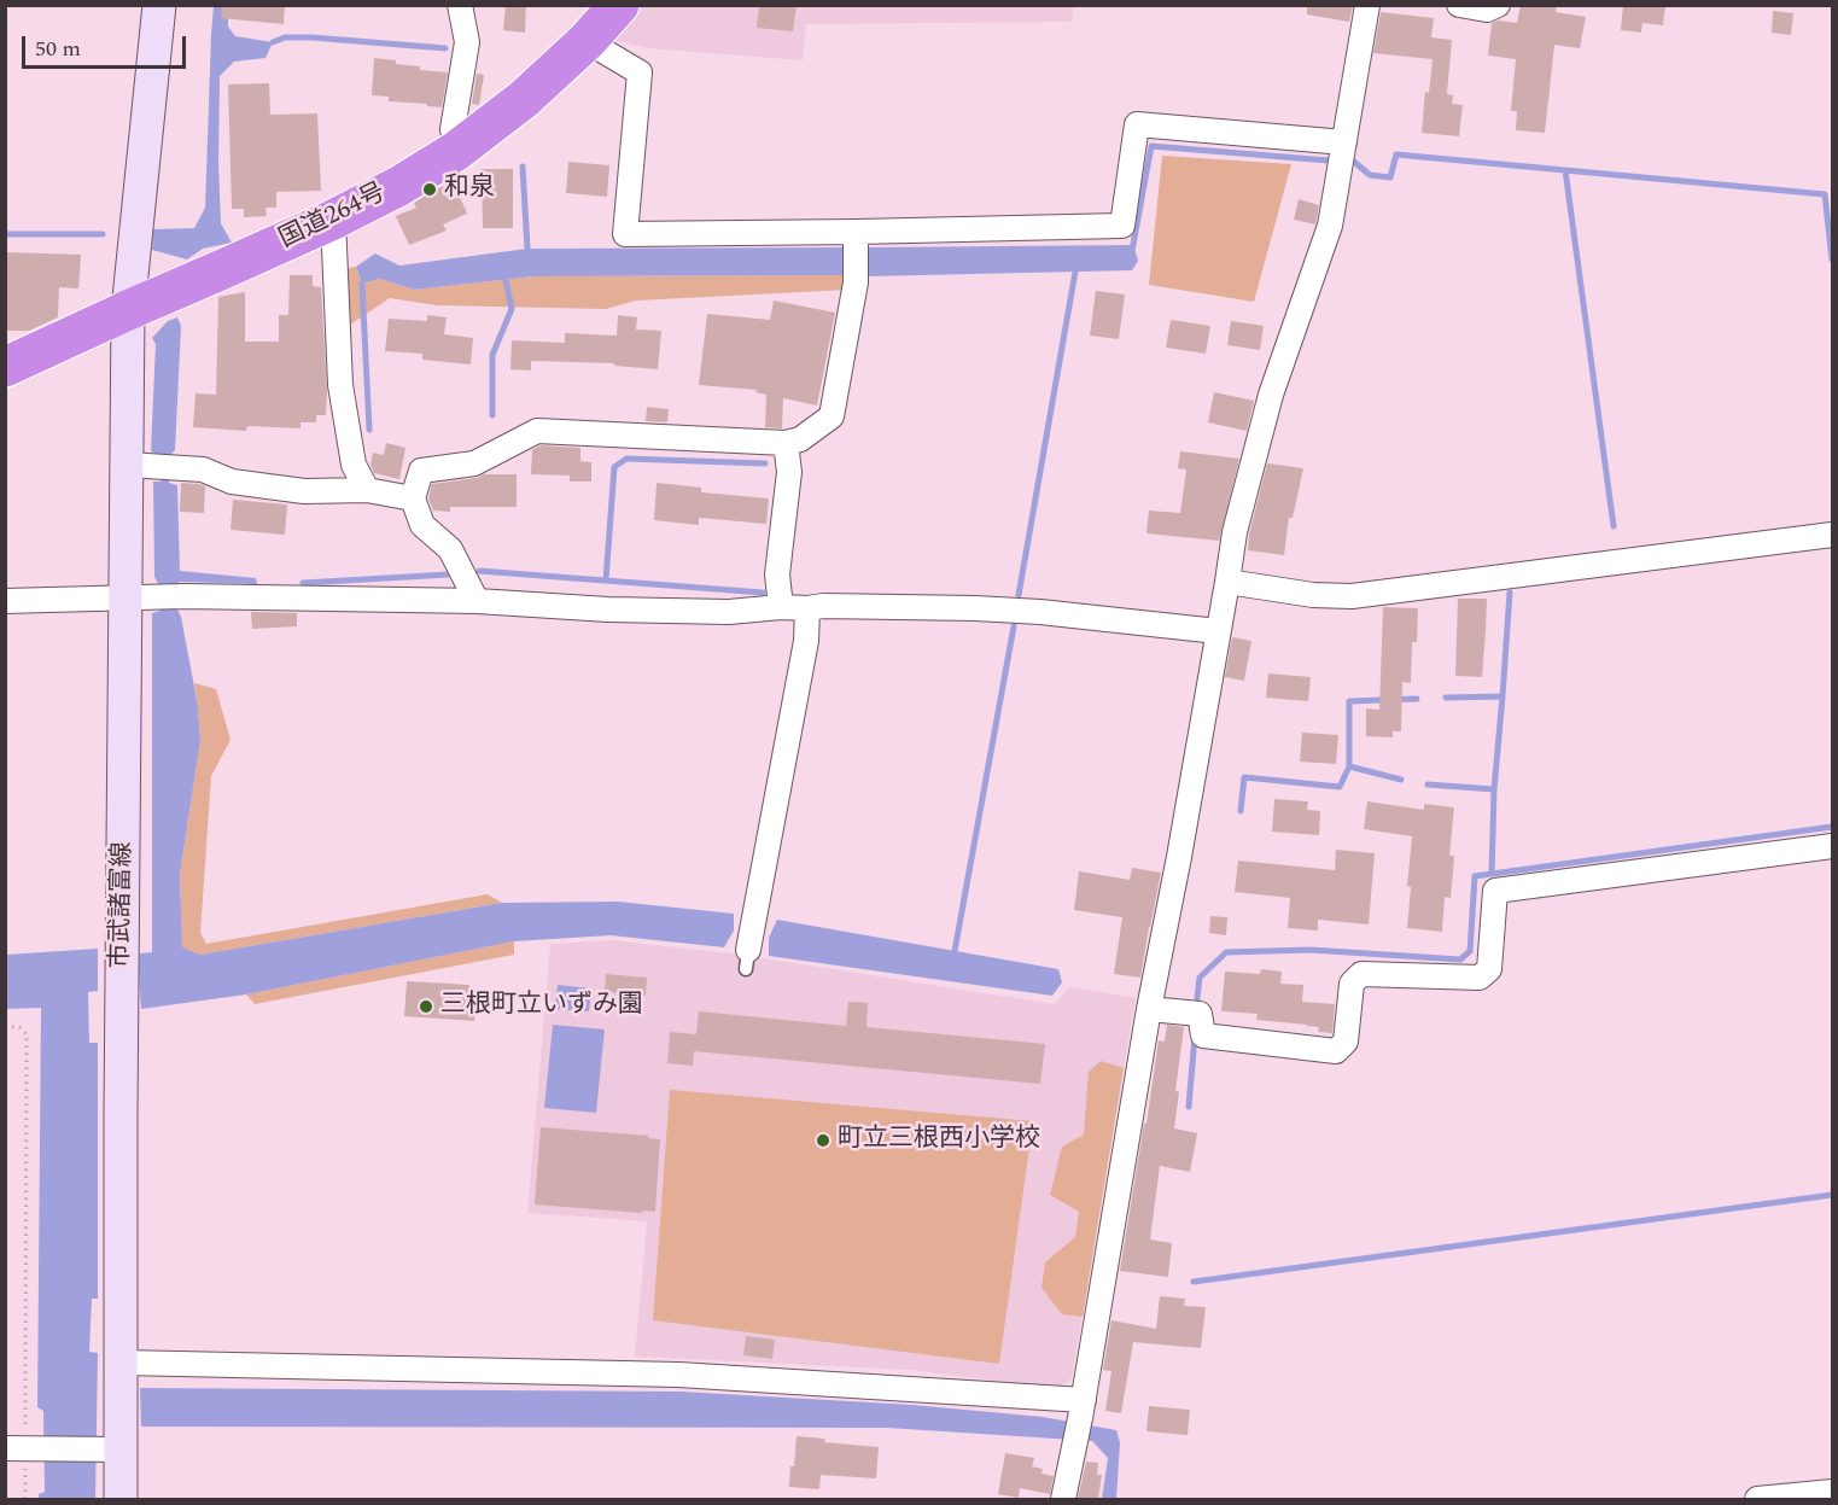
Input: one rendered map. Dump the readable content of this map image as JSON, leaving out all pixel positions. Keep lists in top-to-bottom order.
{
  "streets": {
    "highway": ["国道264号"],
    "main road": ["市武諸富線"]
  },
  "crossings": [
    ["国道264号", "市武諸富線"]
  ],
  "places": ["和泉", "三根町立いずみ園", "町立三根西小学校"],
  "scale_bar": "50 m"
}
